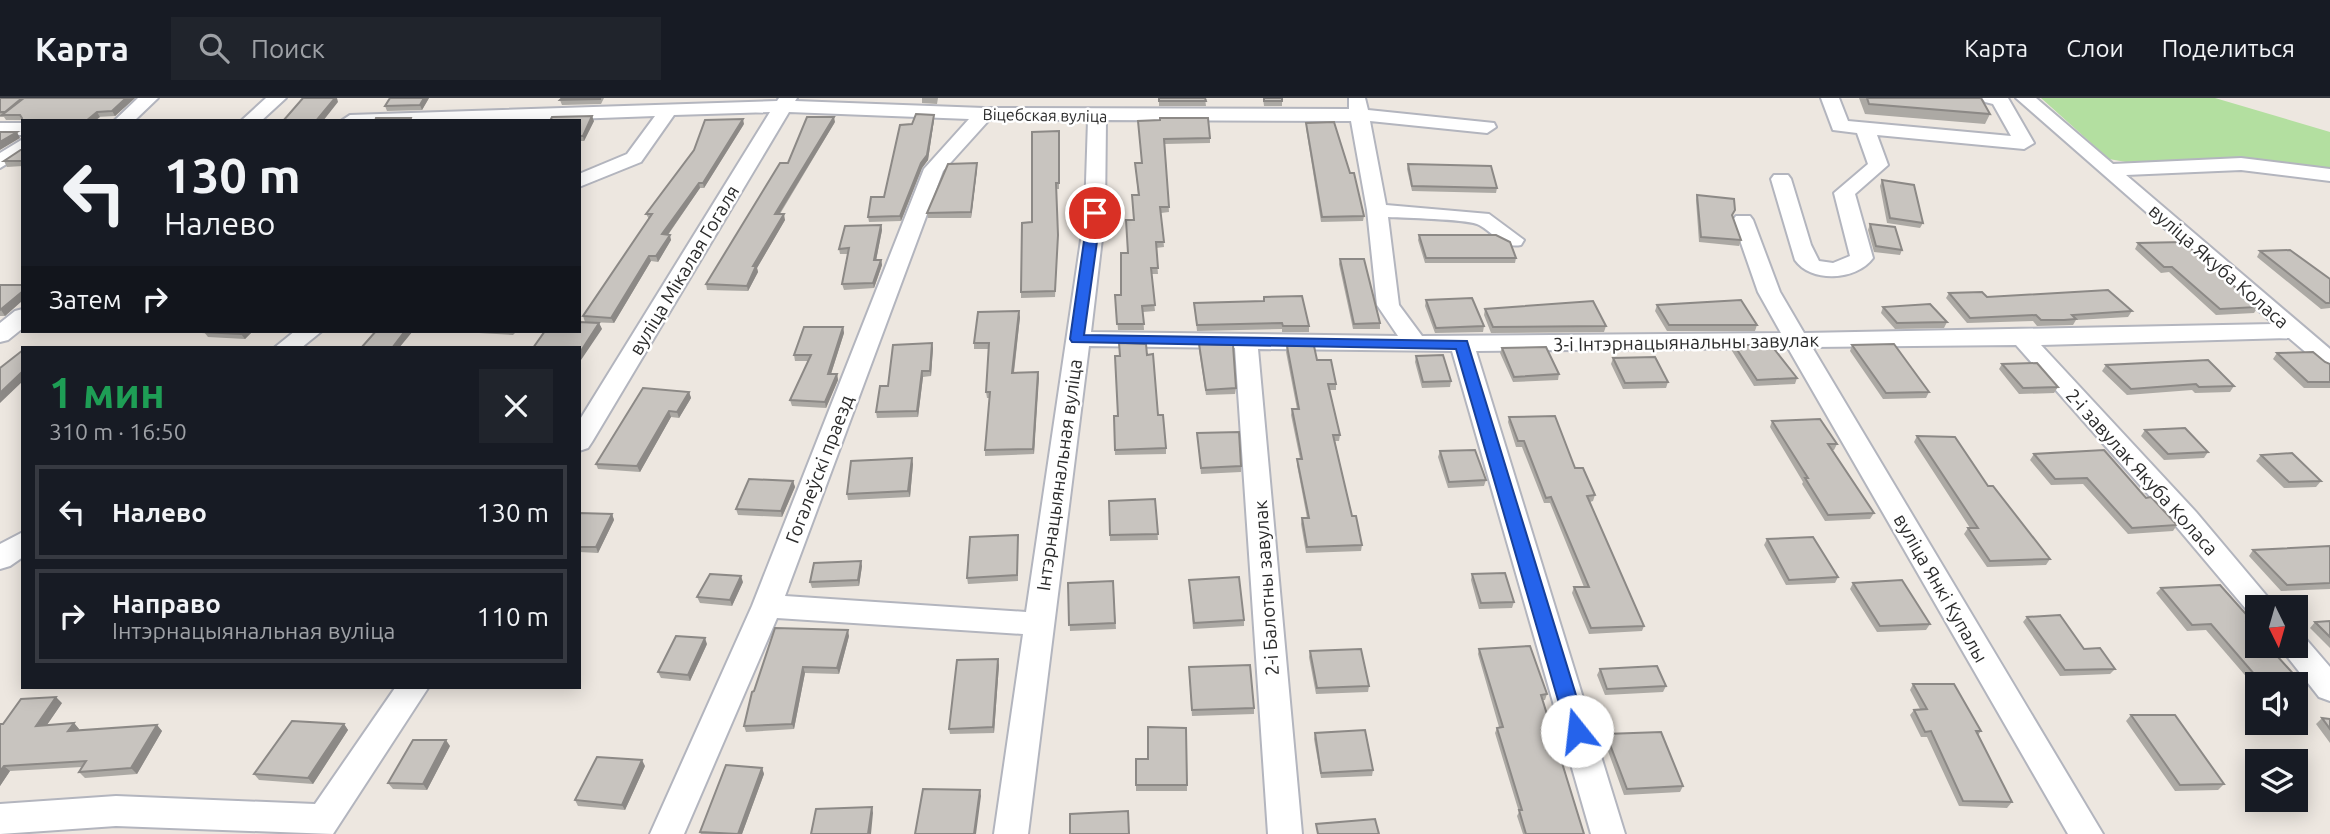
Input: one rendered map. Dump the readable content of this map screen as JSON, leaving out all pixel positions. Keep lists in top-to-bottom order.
{
  "streets": {
    "street": [
      "Віцебская вуліца",
      "вуліца Якуба Коласа",
      "вуліца Мікалая Гогаля",
      "3-і Інтэрнацыянальны завулак",
      "Гогалеўскі праезд",
      "2-і завулак Якуба Коласа",
      "Інтэрнацыянальная вуліца",
      "2-і Балотны завулак",
      "вуліца Янкі Купалы"
    ]
  },
  "crossings": [
    ["Віцебская вуліца", "вуліца Мікалая Гогаля"],
    ["Віцебская вуліца", "Гогалеўскі праезд"],
    ["Віцебская вуліца", "Інтэрнацыянальная вуліца"],
    ["вуліца Якуба Коласа", "3-і Інтэрнацыянальны завулак"],
    ["3-і Інтэрнацыянальны завулак", "2-і завулак Якуба Коласа"],
    ["3-і Інтэрнацыянальны завулак", "Інтэрнацыянальная вуліца"],
    ["3-і Інтэрнацыянальны завулак", "2-і Балотны завулак"],
    ["3-і Інтэрнацыянальны завулак", "вуліца Янкі Купалы"]
  ],
  "north": "bottom",
  "page": {
    "header": "Карта",
    "search": "Поиск",
    "nav": ["Карта", "Слои", "Поделиться"],
    "turn": ["130 m", "Налево"],
    "then": "Затем",
    "heading": ["1 мин", "310 m · 16:50"],
    "list": [
      {
        "name": "Налево",
        "value": "130 m"
      },
      {
        "name": "Направо",
        "note": "Інтэрнацыянальная вуліца",
        "value": "110 m"
      }
    ]
  }
}
